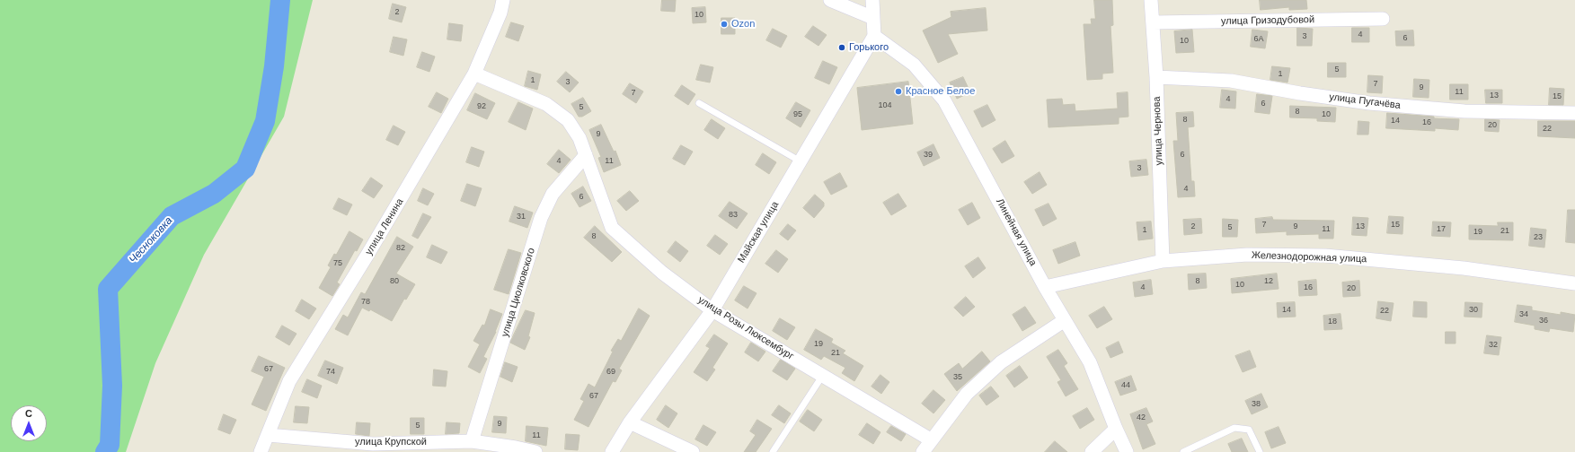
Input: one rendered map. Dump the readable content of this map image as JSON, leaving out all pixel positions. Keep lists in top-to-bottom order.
{
  "streets": {
    "street": [
      "улица Гризодубовой",
      "улица Пугачёва",
      "улица Чернова",
      "улица Ленина",
      "Майская улица",
      "Линейная улица",
      "Железнодорожная улица",
      "улица Циолковского",
      "улица Розы Люксембург",
      "улица Крупской"
    ]
  },
  "crossings": [
    ["улица Гризодубовой", "улица Чернова"],
    ["улица Пугачёва", "улица Чернова"],
    ["улица Чернова", "Железнодорожная улица"],
    ["улица Ленина", "улица Розы Люксембург"],
    ["улица Ленина", "улица Крупской"],
    ["Майская улица", "Линейная улица"],
    ["Майская улица", "улица Розы Люксембург"],
    ["Линейная улица", "Железнодорожная улица"],
    ["улица Циолковского", "улица Розы Люксембург"],
    ["улица Циолковского", "улица Крупской"]
  ],
  "water": ["Чесноковка"],
  "places": ["Ozon", "Горького", "Красное Белое"],
  "house_numbers": [
    "2",
    "10",
    "4",
    "3",
    "6",
    "6А",
    "10",
    "5",
    "1",
    "1",
    "3",
    "7",
    "9",
    "11",
    "7",
    "13",
    "15",
    "4",
    "6",
    "104",
    "92",
    "5",
    "8",
    "95",
    "10",
    "8",
    "14",
    "16",
    "20",
    "22",
    "9",
    "39",
    "6",
    "4",
    "11",
    "3",
    "4",
    "6",
    "83",
    "31",
    "7",
    "15",
    "2",
    "9",
    "13",
    "5",
    "11",
    "17",
    "1",
    "21",
    "19",
    "8",
    "23",
    "82",
    "75",
    "80",
    "8",
    "12",
    "10",
    "4",
    "16",
    "20",
    "78",
    "14",
    "30",
    "22",
    "34",
    "36",
    "18",
    "19",
    "32",
    "21",
    "67",
    "74",
    "69",
    "35",
    "44",
    "67",
    "38",
    "42",
    "9",
    "5",
    "11"
  ],
  "north": "top"
}
